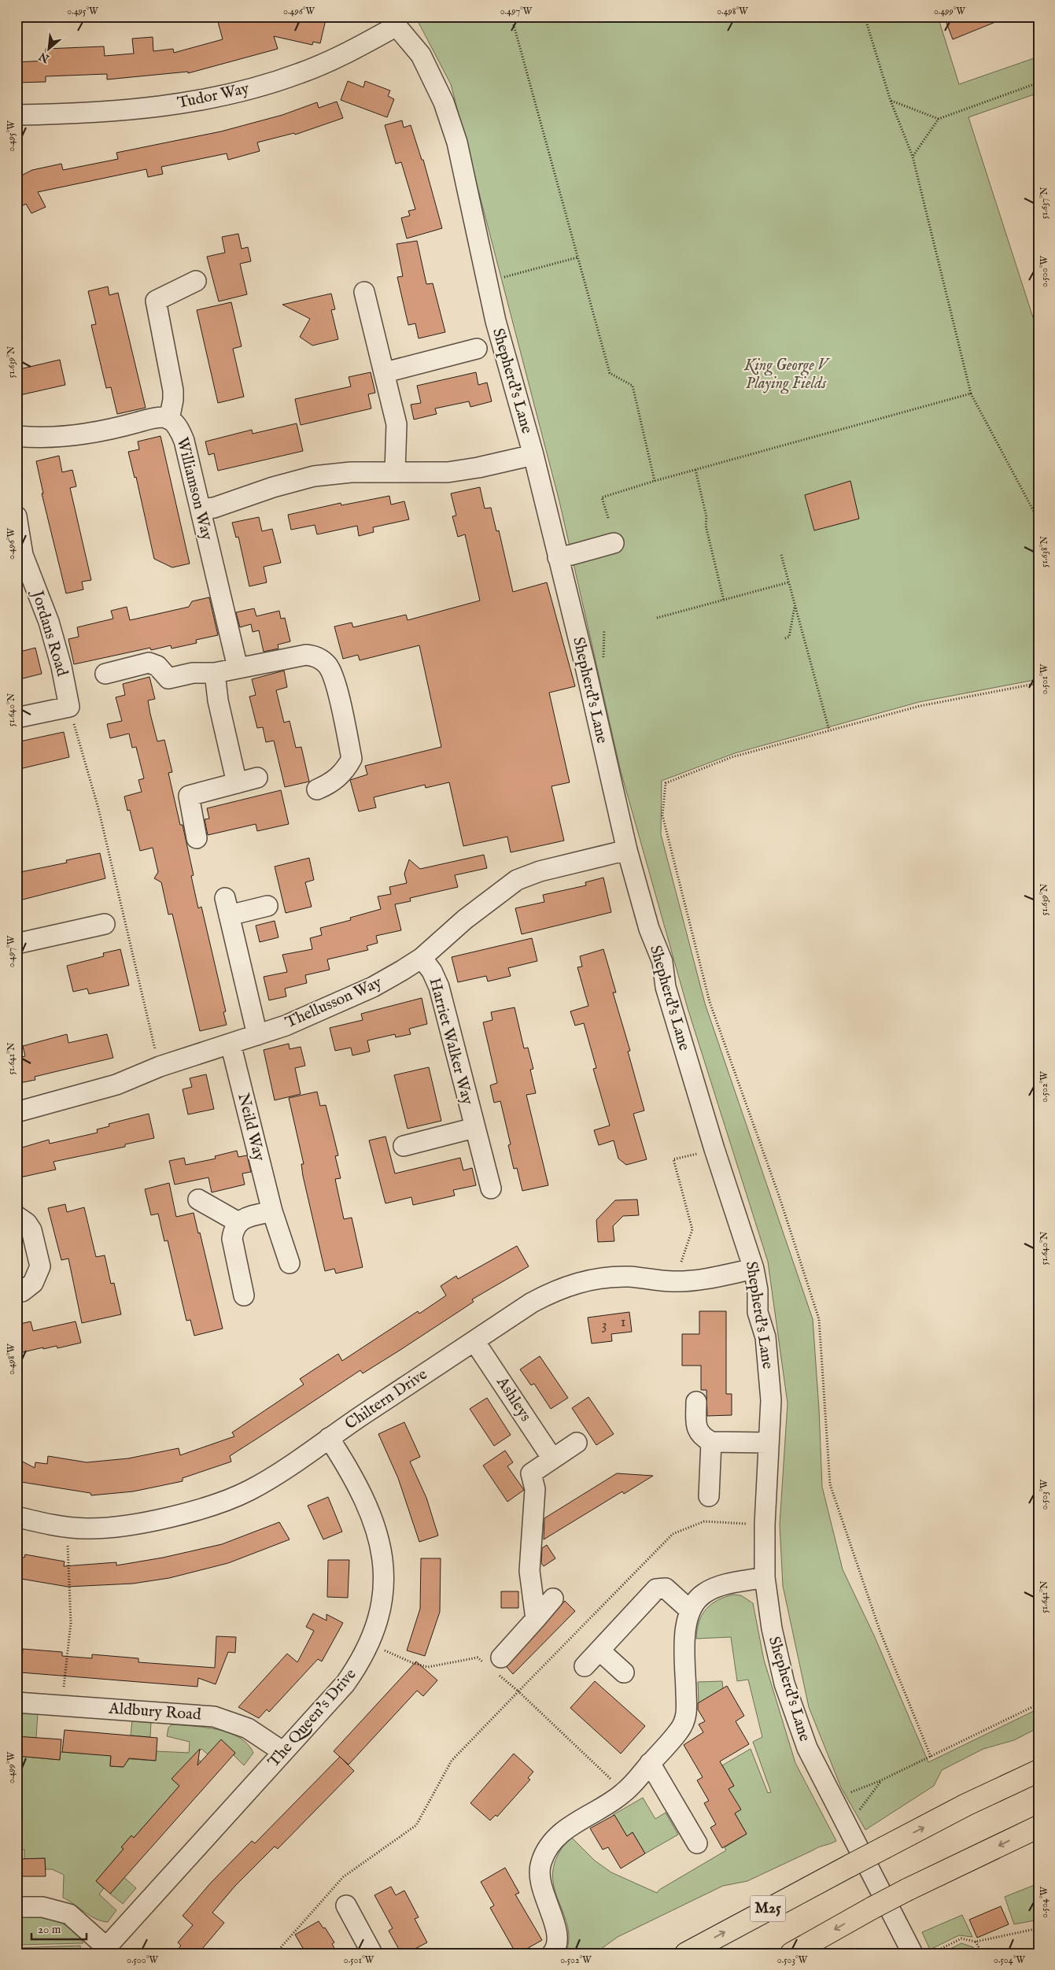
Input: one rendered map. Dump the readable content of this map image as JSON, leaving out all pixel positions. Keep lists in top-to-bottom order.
{
  "streets": {
    "highway": ["M25"],
    "street": [
      "Tudor Way",
      "Shepherd's Lane",
      "Williamson Way",
      "Jordans Road",
      "Thellusson Way",
      "Harriet Walker Way",
      "Neild Way",
      "Chiltern Drive",
      "Ashleys",
      "Aldbury Road",
      "The Queen's Drive"
    ]
  },
  "crossings": [
    ["Tudor Way", "Shepherd's Lane"],
    ["Shepherd's Lane", "Thellusson Way"],
    ["Shepherd's Lane", "Chiltern Drive"],
    ["Thellusson Way", "Harriet Walker Way"],
    ["Thellusson Way", "Neild Way"],
    ["Chiltern Drive", "Ashleys"],
    ["Chiltern Drive", "The Queen's Drive"],
    ["Aldbury Road", "The Queen's Drive"]
  ],
  "parks": ["King George V Playing Fields"],
  "house_numbers": ["1", "3"],
  "scale_bar": "20 m",
  "north": "bottom left",
  "coordinates": [
    "0.495°W",
    "0.496°W",
    "0.497°W",
    "0.498°W",
    "0.499°W",
    "51.637°N",
    "0.500°W",
    "51.639°N",
    "51.638°N",
    "0.501°W",
    "51.640°N",
    "51.641°N",
    "0.502°W",
    "0.503°W",
    "0.504°W"
  ]
}
